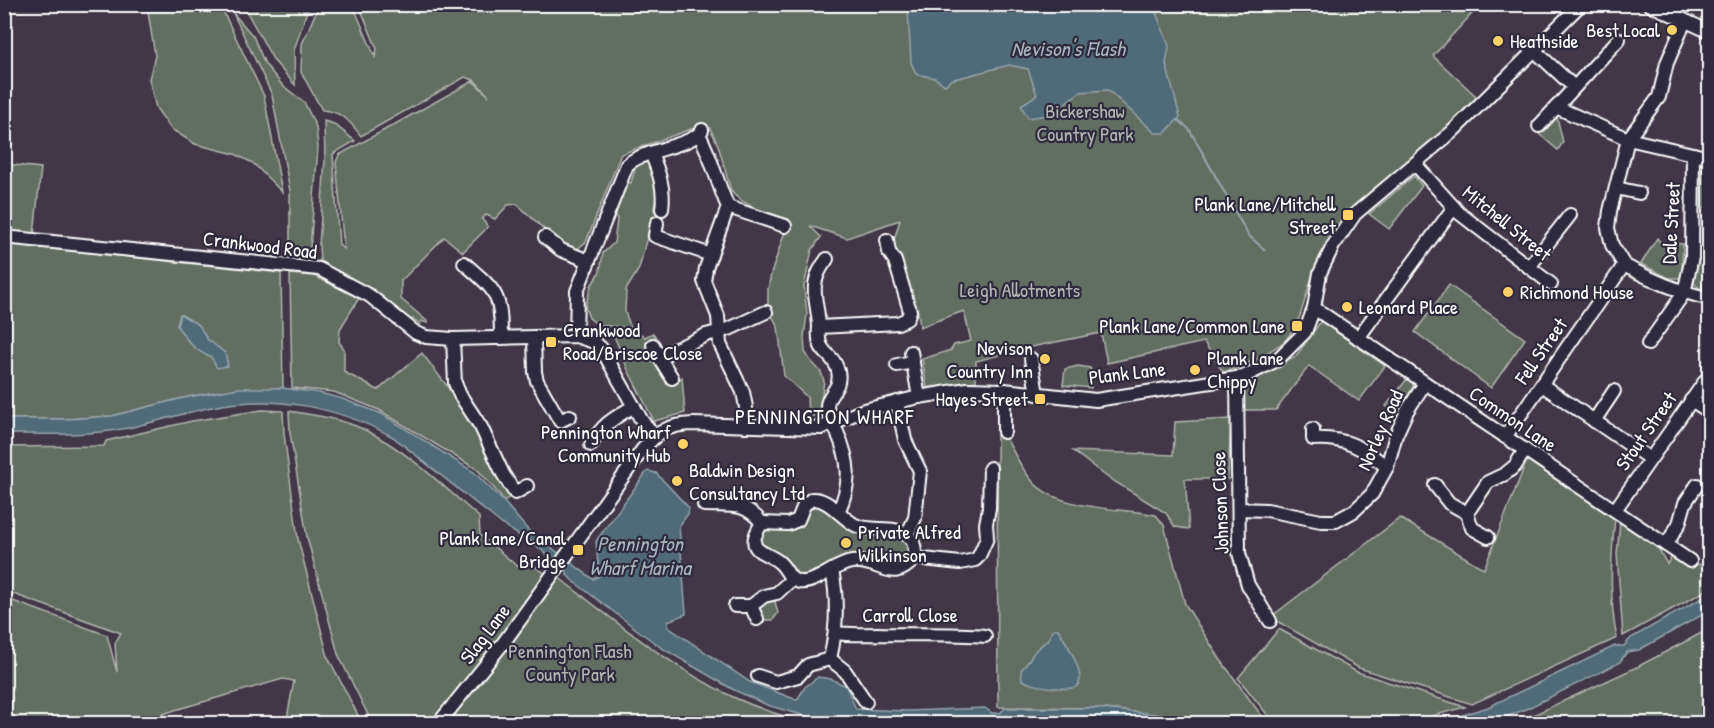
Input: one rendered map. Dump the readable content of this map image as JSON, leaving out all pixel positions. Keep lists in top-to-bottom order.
{
  "streets": {
    "street": [
      "Mitchell Street",
      "Dale Street",
      "Crankwood Road",
      "Fell Street",
      "Plank Lane",
      "Common Lane",
      "Norley Road",
      "Stout Street",
      "Johnson Close",
      "Carroll Close",
      "Slag Lane"
    ]
  },
  "crossings": [
    ["Mitchell Street", "Plank Lane"],
    ["Fell Street", "Common Lane"],
    ["Plank Lane", "Common Lane"],
    ["Plank Lane", "Johnson Close"],
    ["Plank Lane", "Slag Lane"],
    ["Common Lane", "Norley Road"],
    ["Common Lane", "Stout Street"],
    ["Norley Road", "Johnson Close"]
  ],
  "districts": ["PENNINGTON WHARF"],
  "water": ["Nevison's Flash", "Pennington Wharf Marina"],
  "parks": ["Bickershaw Country Park", "Leigh Allotments", "Pennington Flash County Park"],
  "places": {
    "other": [
      "Best Local",
      "Heathside",
      "Richmond House",
      "Leonard Place",
      "Nevison Country Inn",
      "Plank Lane Chippy",
      "Pennington Wharf Community Hub",
      "Baldwin Design Consultancy Ltd",
      "Private Alfred Wilkinson"
    ],
    "transit": [
      "Plank Lane/Mitchell Street",
      "Plank Lane/Common Lane",
      "Crankwood Road/Briscoe Close",
      "Hayes Street",
      "Plank Lane/Canal Bridge"
    ]
  }
}
